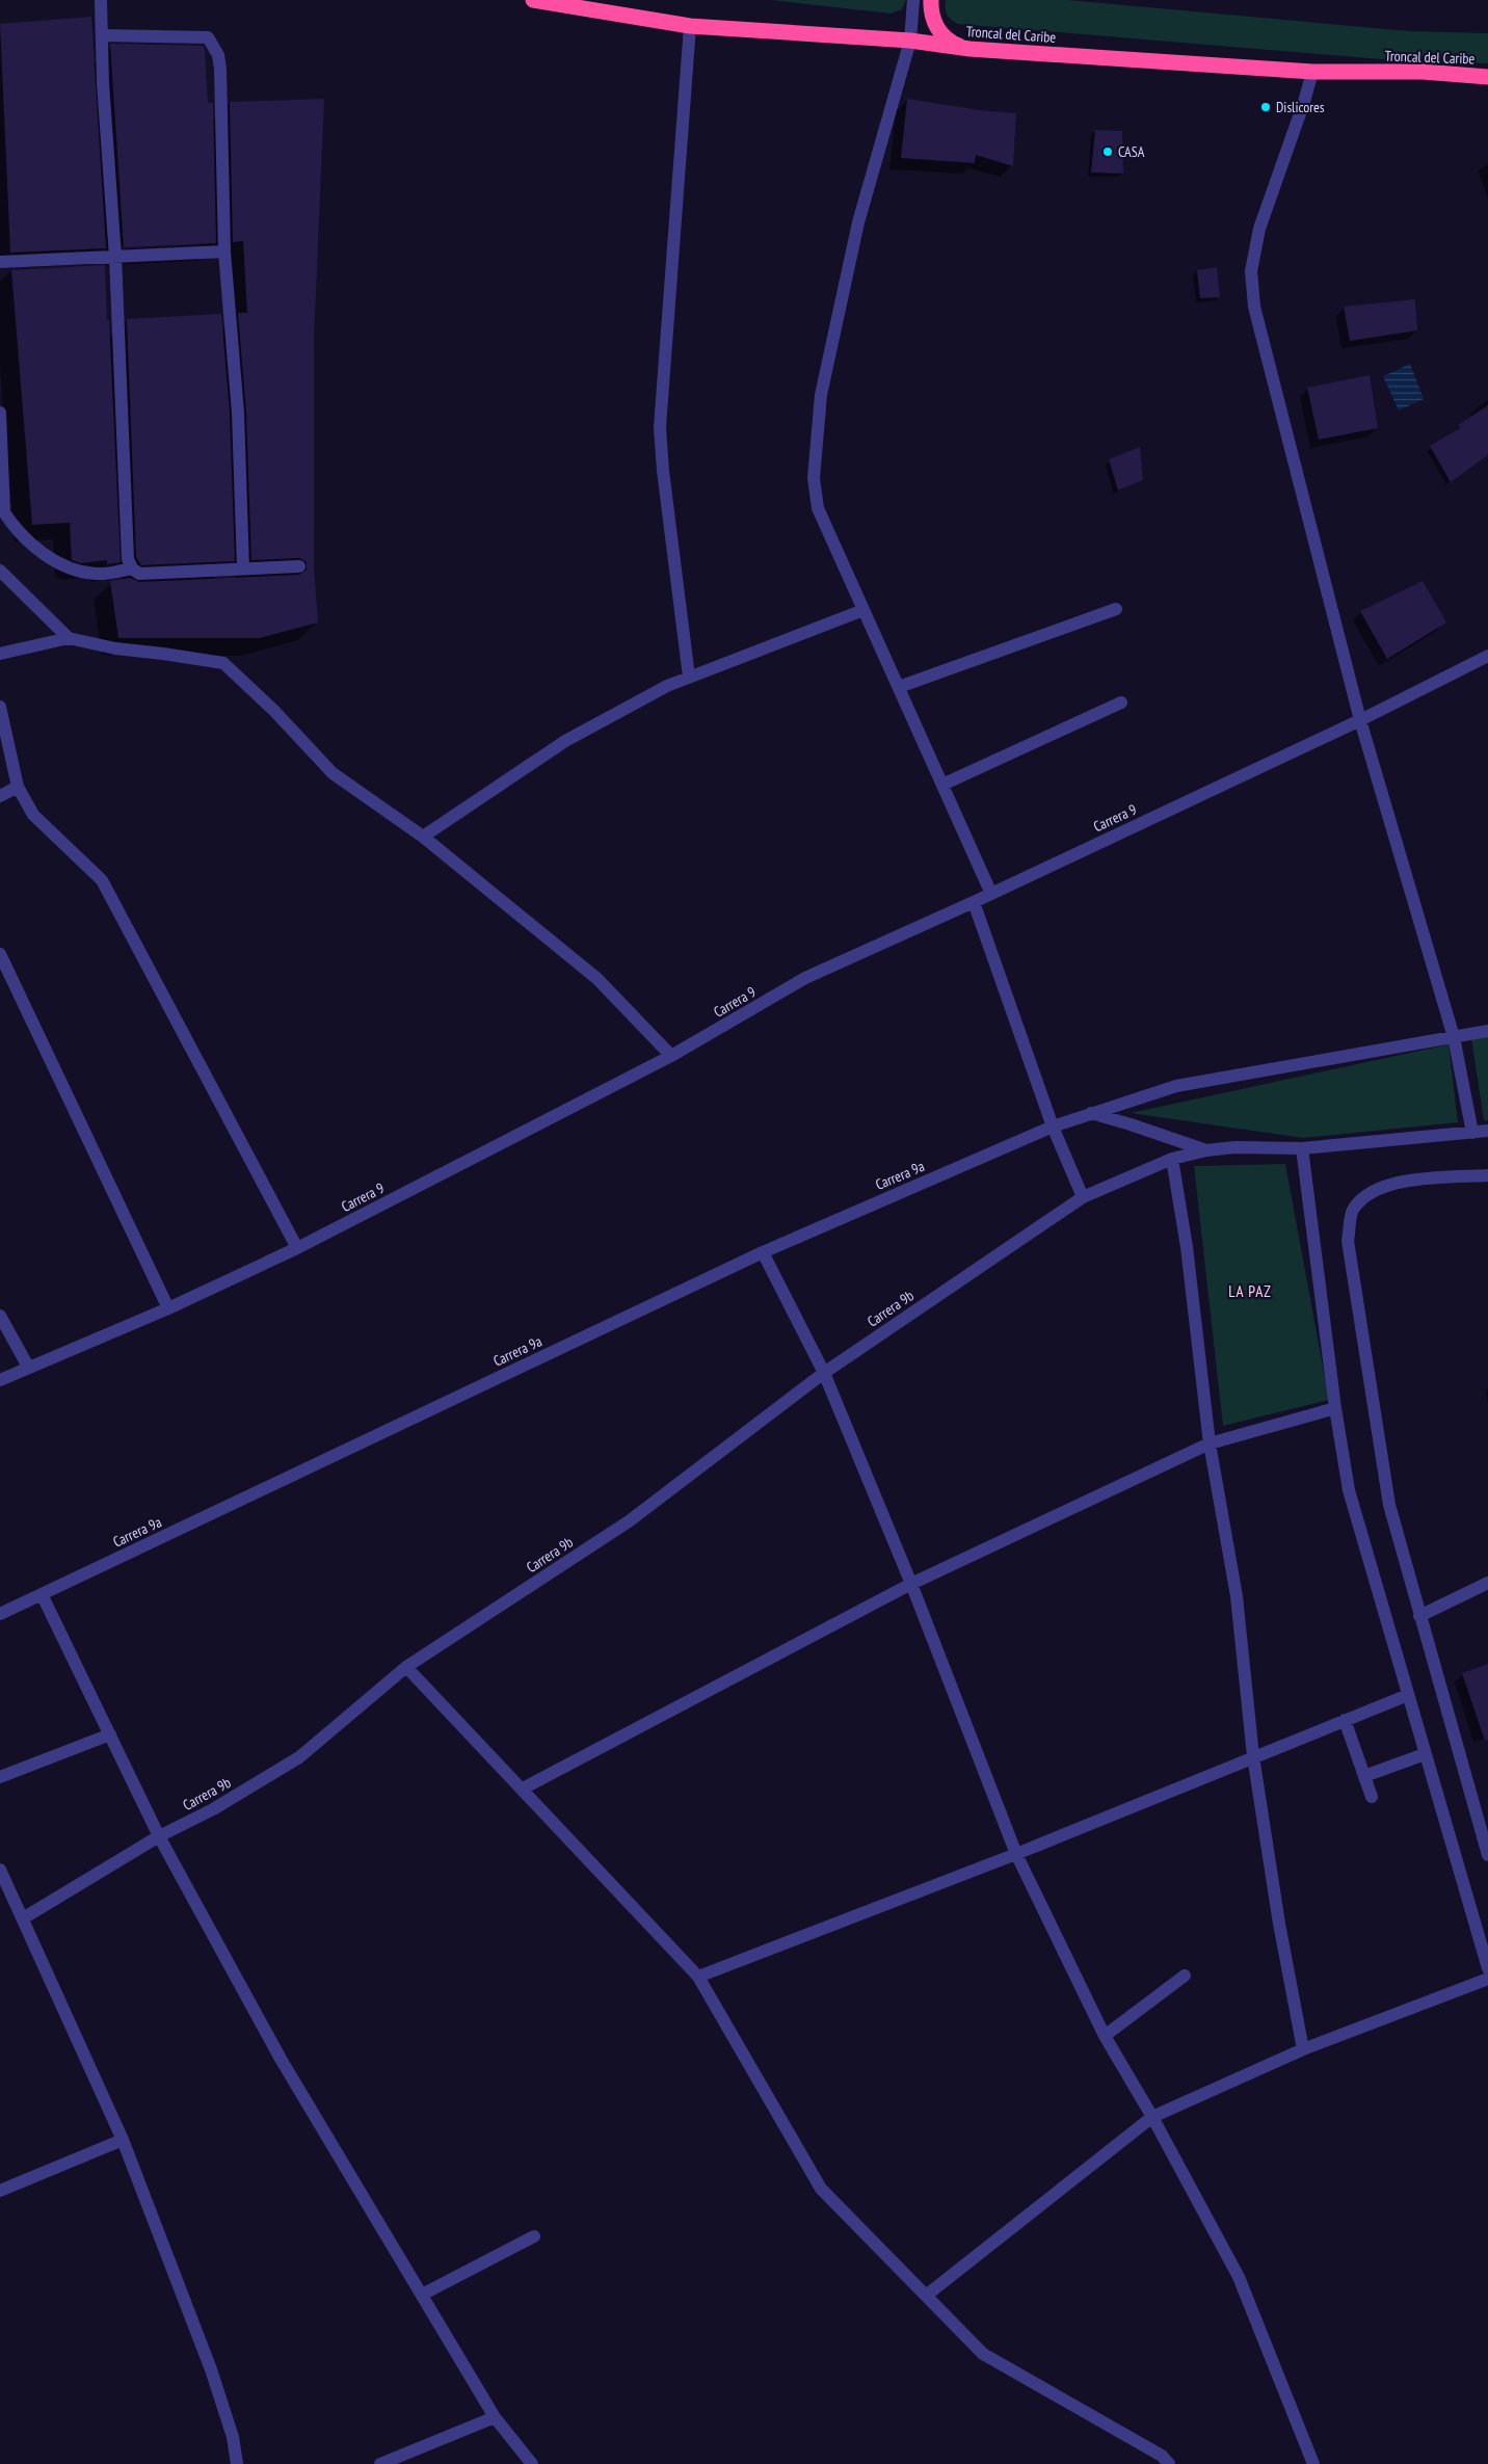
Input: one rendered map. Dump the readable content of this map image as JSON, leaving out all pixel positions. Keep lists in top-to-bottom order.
{
  "streets": {
    "highway": ["Troncal del Caribe"],
    "street": ["Carrera 9", "Carrera 9a", "Carrera 9b"]
  },
  "districts": ["LA PAZ"],
  "places": ["Dislicores", "CASA"]
}
